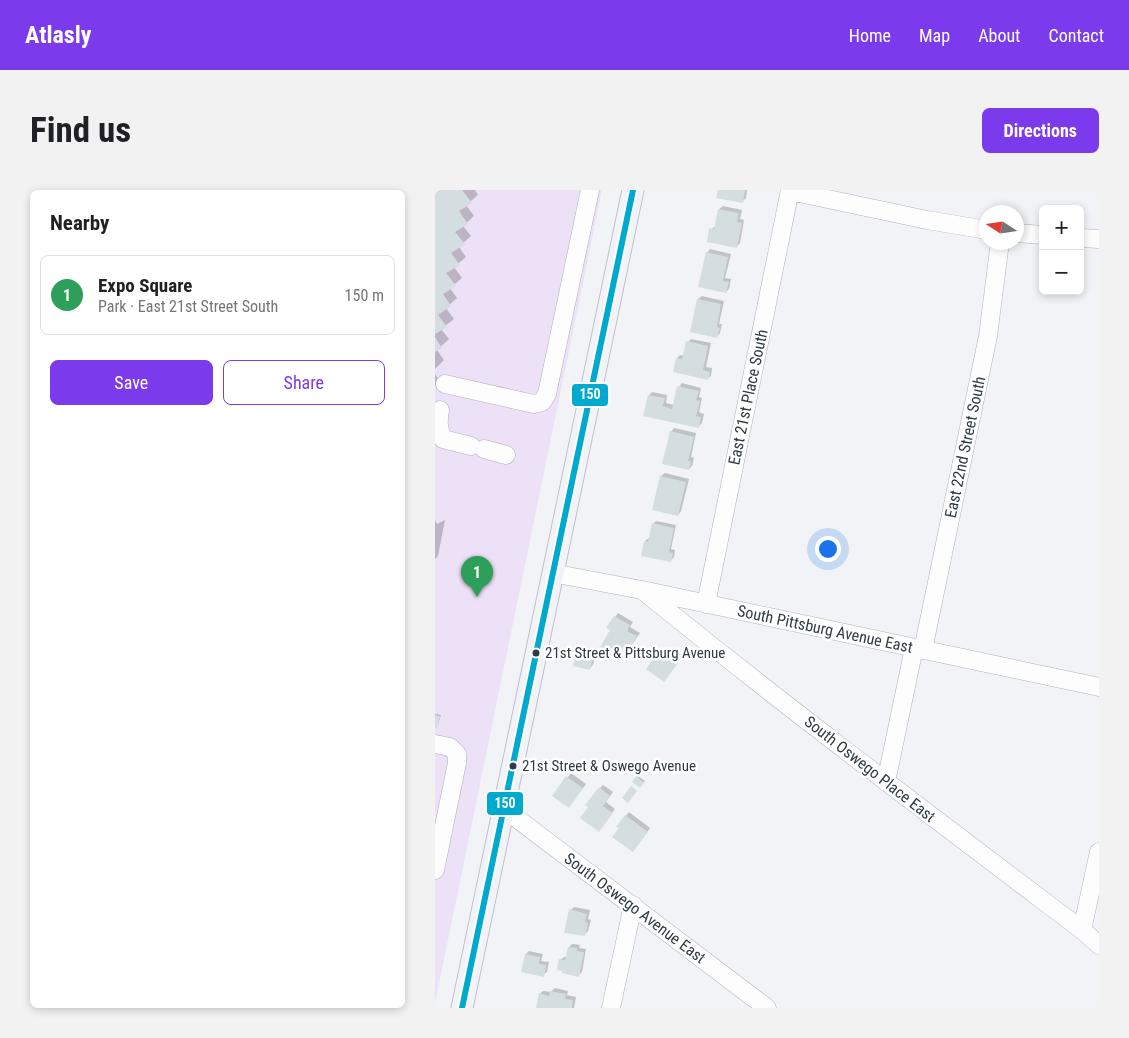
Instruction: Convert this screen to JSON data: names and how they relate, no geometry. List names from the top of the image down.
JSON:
{
  "streets": {
    "street": [
      "East 21st Place South",
      "East 22nd Street South",
      "South Pittsburg Avenue East",
      "South Oswego Place East",
      "South Oswego Avenue East"
    ]
  },
  "crossings": [
    ["East 21st Place South", "South Pittsburg Avenue East"],
    ["East 22nd Street South", "South Pittsburg Avenue East"],
    ["East 22nd Street South", "South Oswego Place East"],
    ["South Pittsburg Avenue East", "South Oswego Place East"]
  ],
  "places": ["21st Street & Pittsburg Avenue", "21st Street & Oswego Avenue"],
  "lines": ["transit line 150"],
  "north": "left",
  "page": {
    "header": "Atlasly",
    "nav": [
      "Home",
      "Map",
      "About",
      "Contact"
    ],
    "buttons": [
      "Directions",
      ["Save", "Share"]
    ],
    "title": "Find us",
    "heading": "Nearby",
    "map_buttons": ["+", "−"],
    "list": [
      {
        "mark": "1",
        "name": "Expo Square",
        "note": "Park · East 21st Street South",
        "value": "150 m"
      }
    ],
    "pins": "1"
  }
}
